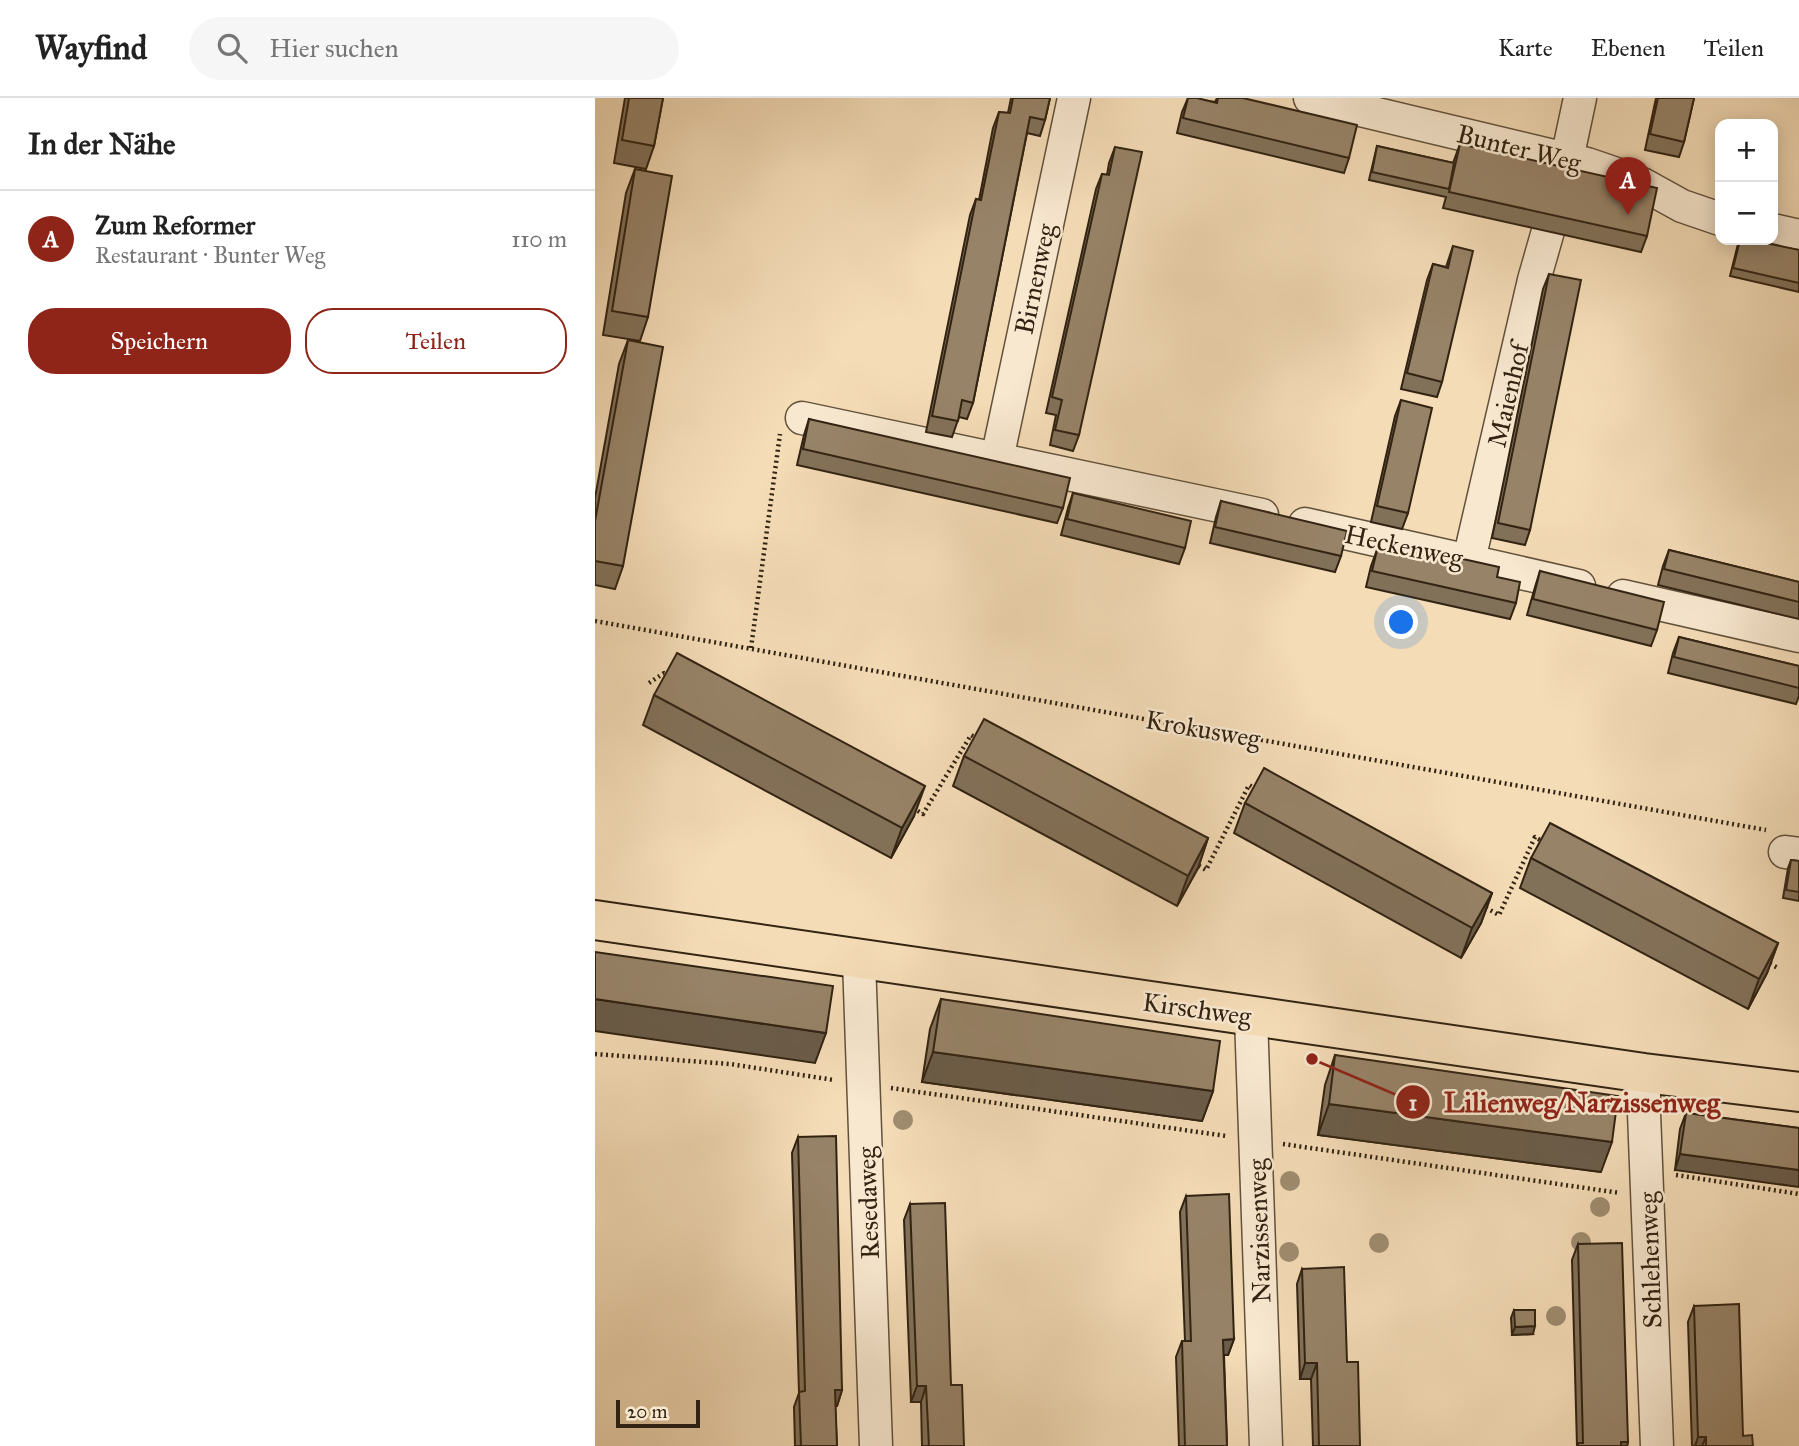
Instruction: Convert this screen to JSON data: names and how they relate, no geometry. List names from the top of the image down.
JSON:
{
  "streets": {
    "main road": ["Kirschweg"],
    "street": [
      "Bunter Weg",
      "Birnenweg",
      "Maienhof",
      "Heckenweg",
      "Resedaweg",
      "Narzissenweg",
      "Schlehenweg"
    ],
    "path": ["Krokusweg"]
  },
  "crossings": [
    ["Birnenweg", "Heckenweg"],
    ["Maienhof", "Heckenweg"],
    ["Kirschweg", "Resedaweg"],
    ["Kirschweg", "Narzissenweg"],
    ["Kirschweg", "Schlehenweg"]
  ],
  "places": ["Lilienweg/Narzissenweg"],
  "scale_bar": "20 m",
  "page": {
    "header": "Wayfind",
    "search": "Hier suchen",
    "nav": ["Karte", "Ebenen", "Teilen"],
    "heading": "In der Nähe",
    "map_buttons": ["+", "−"],
    "pins": "A",
    "list": [
      {
        "mark": "A",
        "name": "Zum Reformer",
        "note": "Restaurant · Bunter Weg",
        "value": "110 m"
      }
    ],
    "buttons": ["Speichern", "Teilen"],
    "scale": "20 m"
  }
}
